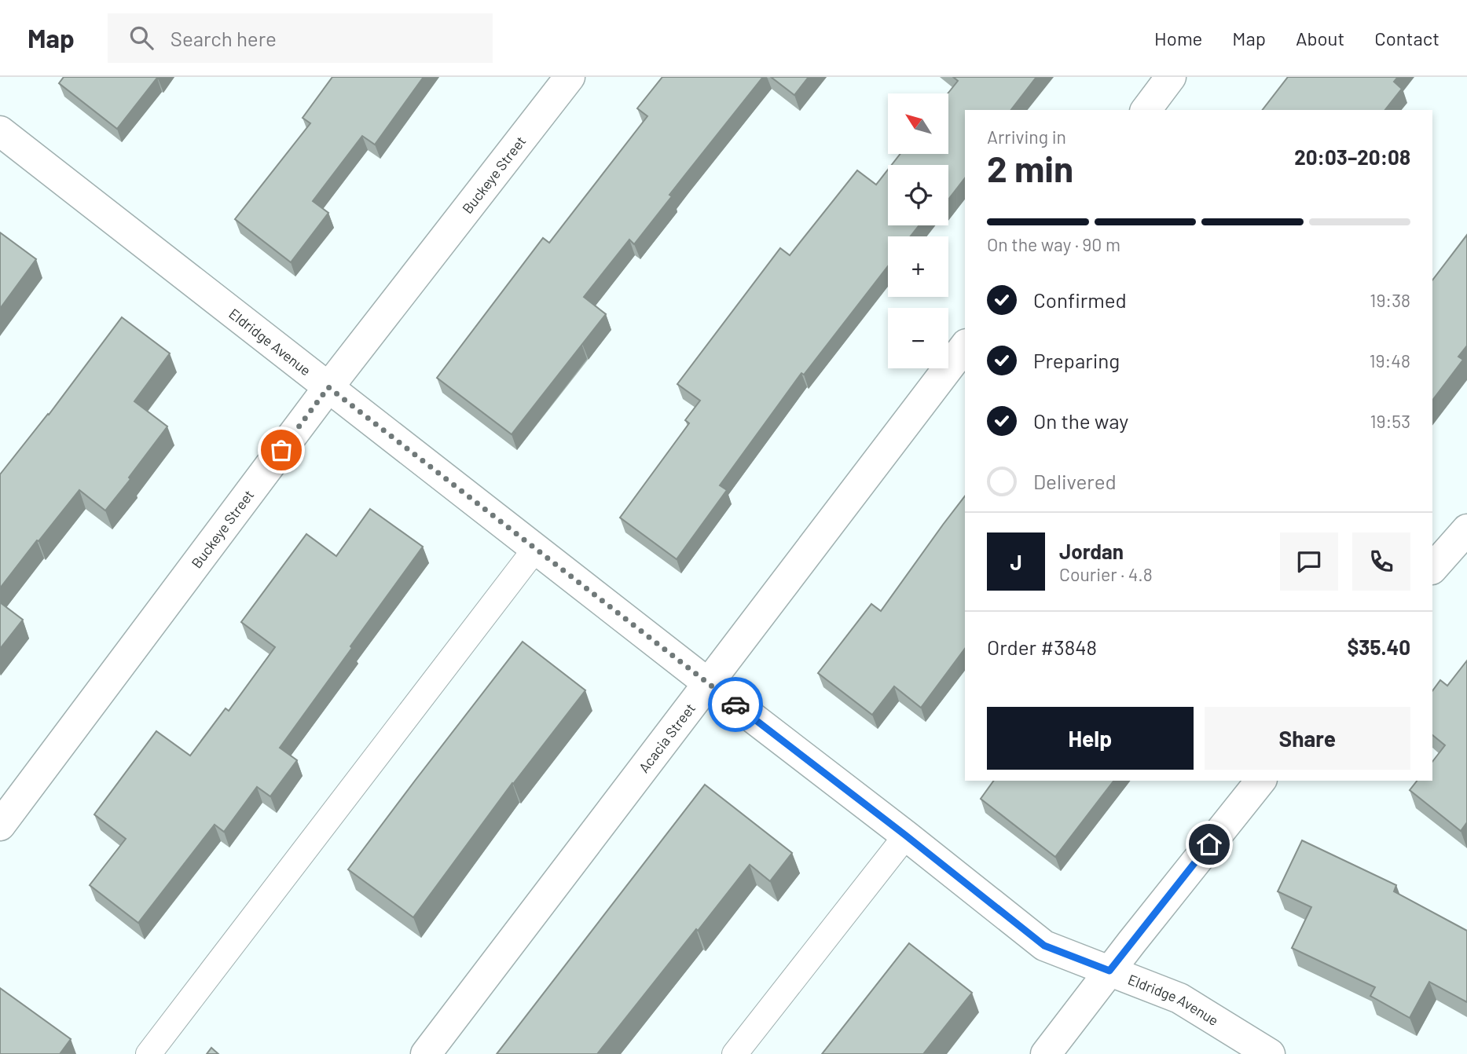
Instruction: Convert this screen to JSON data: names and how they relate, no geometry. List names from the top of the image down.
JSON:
{
  "streets": {
    "street": ["Buckeye Street", "Eldridge Avenue", "Acacia Street"]
  },
  "crossings": [
    ["Buckeye Street", "Eldridge Avenue"],
    ["Eldridge Avenue", "Acacia Street"]
  ],
  "north": "top left",
  "page": {
    "header": "Map",
    "search": "Search here",
    "nav": [
      "Home",
      "Map",
      "About",
      "Contact"
    ],
    "map_buttons": ["+", "−"],
    "heading": ["2 min", "Arriving in", "20:03–20:08"],
    "panel": [
      "Jordan",
      "Courier · 4.8",
      "Order #3848",
      "$35.40"
    ],
    "bar": "On the way · 90 m",
    "list": [
      ["Confirmed", "19:38"],
      ["Preparing", "19:48"],
      ["On the way", "19:53"],
      "Delivered"
    ],
    "round": "J",
    "buttons": ["Help", "Share"]
  }
}
